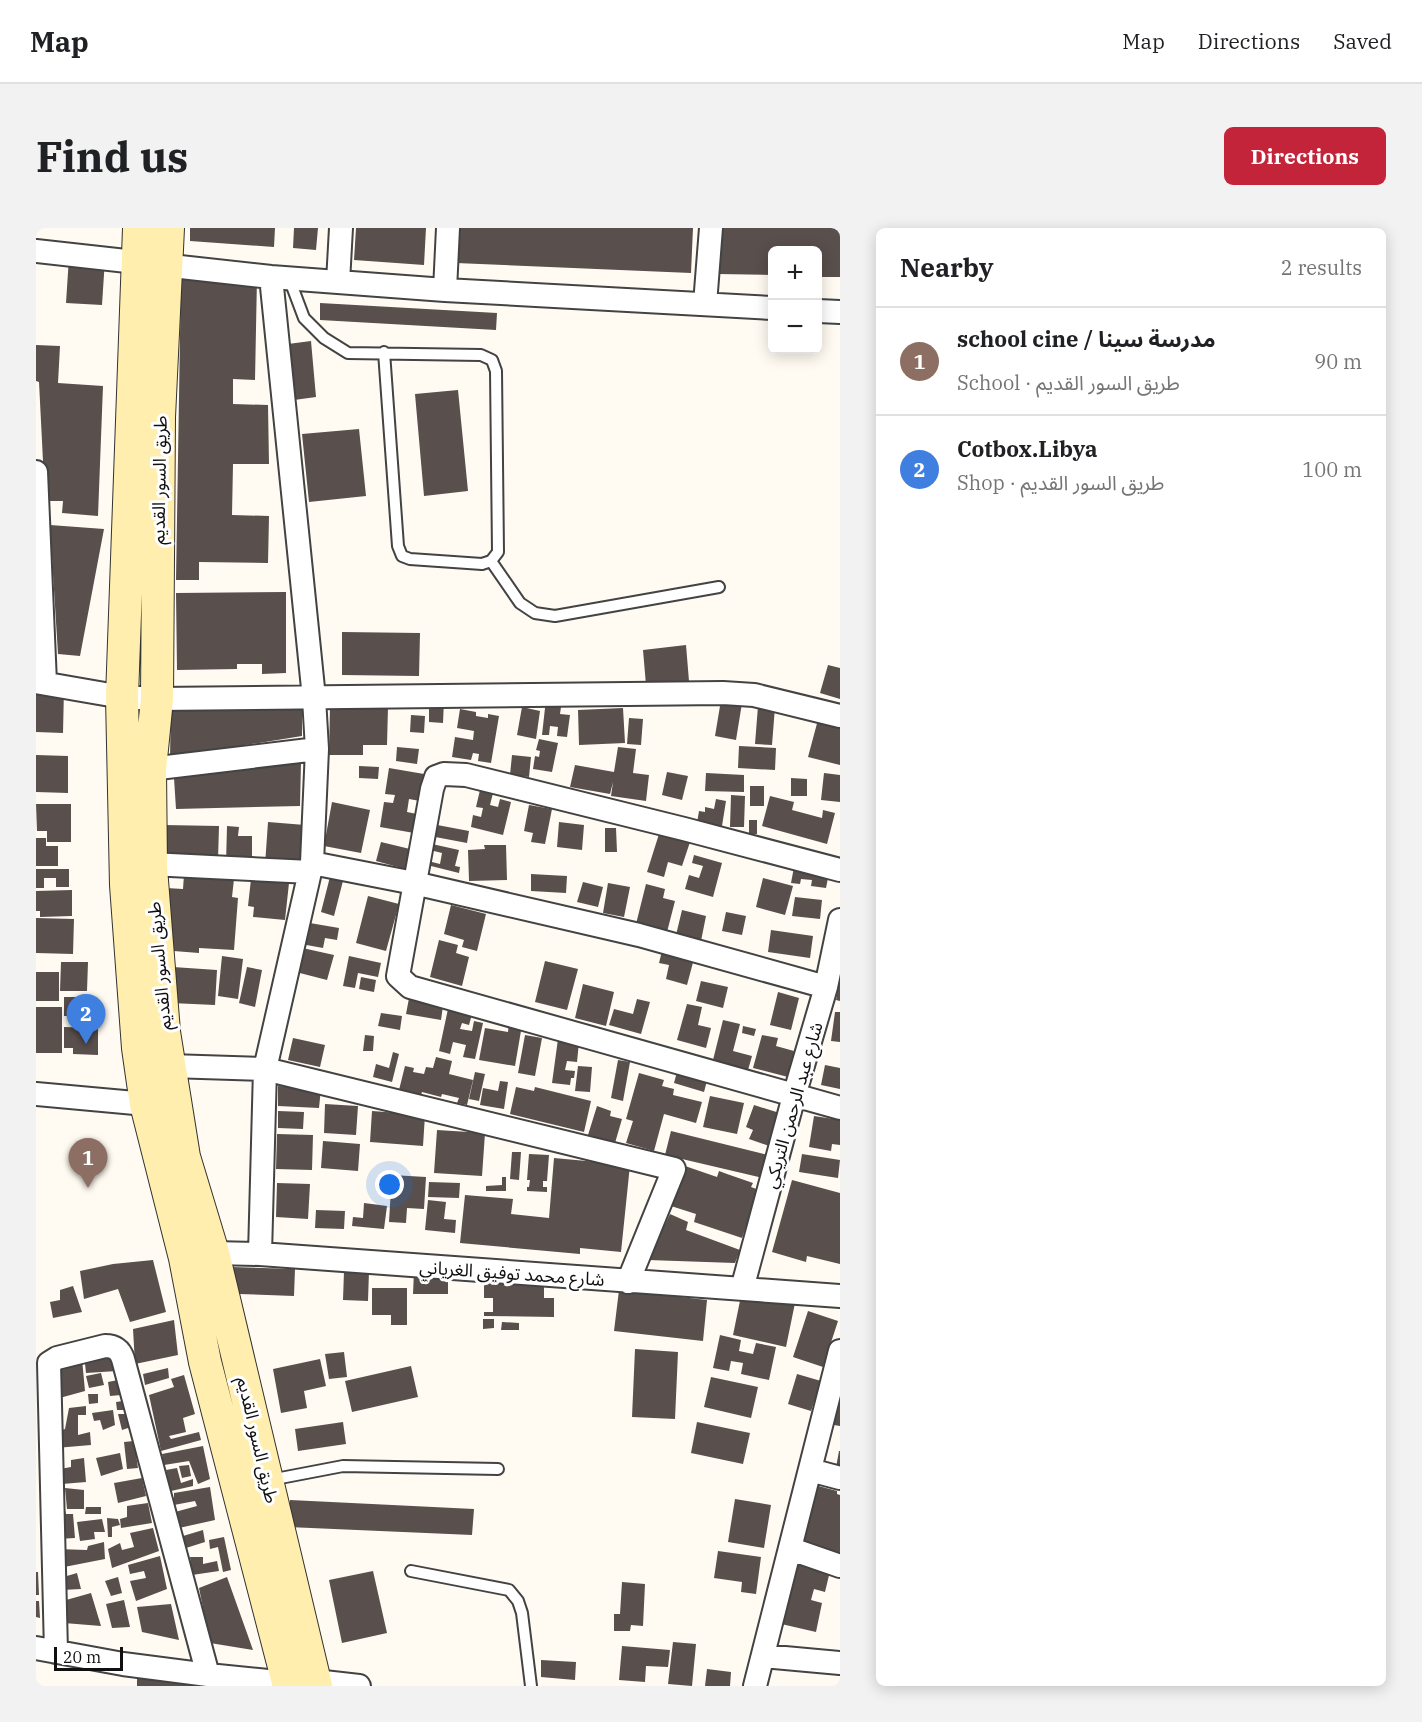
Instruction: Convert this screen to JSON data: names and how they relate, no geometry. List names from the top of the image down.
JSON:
{
  "streets": {
    "main road": ["طريق السور القديم"],
    "street": ["شارع عبد الرحمن التريكي", "شارع محمد توفيق الغرياني"]
  },
  "crossings": [
    ["طريق السور القديم", "شارع محمد توفيق الغرياني"],
    ["شارع عبد الرحمن التريكي", "شارع محمد توفيق الغرياني"]
  ],
  "scale_bar": "20 m",
  "page": {
    "header": "Map",
    "nav": ["Map", "Directions", "Saved"],
    "buttons": "Directions",
    "title": "Find us",
    "heading": ["Nearby", "2 results"],
    "map_buttons": ["+", "−"],
    "list": [
      {
        "mark": "1",
        "name": "school cine / مدرسة سينا",
        "note": "School · طريق السور القديم",
        "value": "90 m"
      },
      {
        "mark": "2",
        "name": "Cotbox.Libya",
        "note": "Shop · طريق السور القديم",
        "value": "100 m"
      }
    ],
    "pins": ["2", "1"],
    "scale": "20 m"
  }
}
